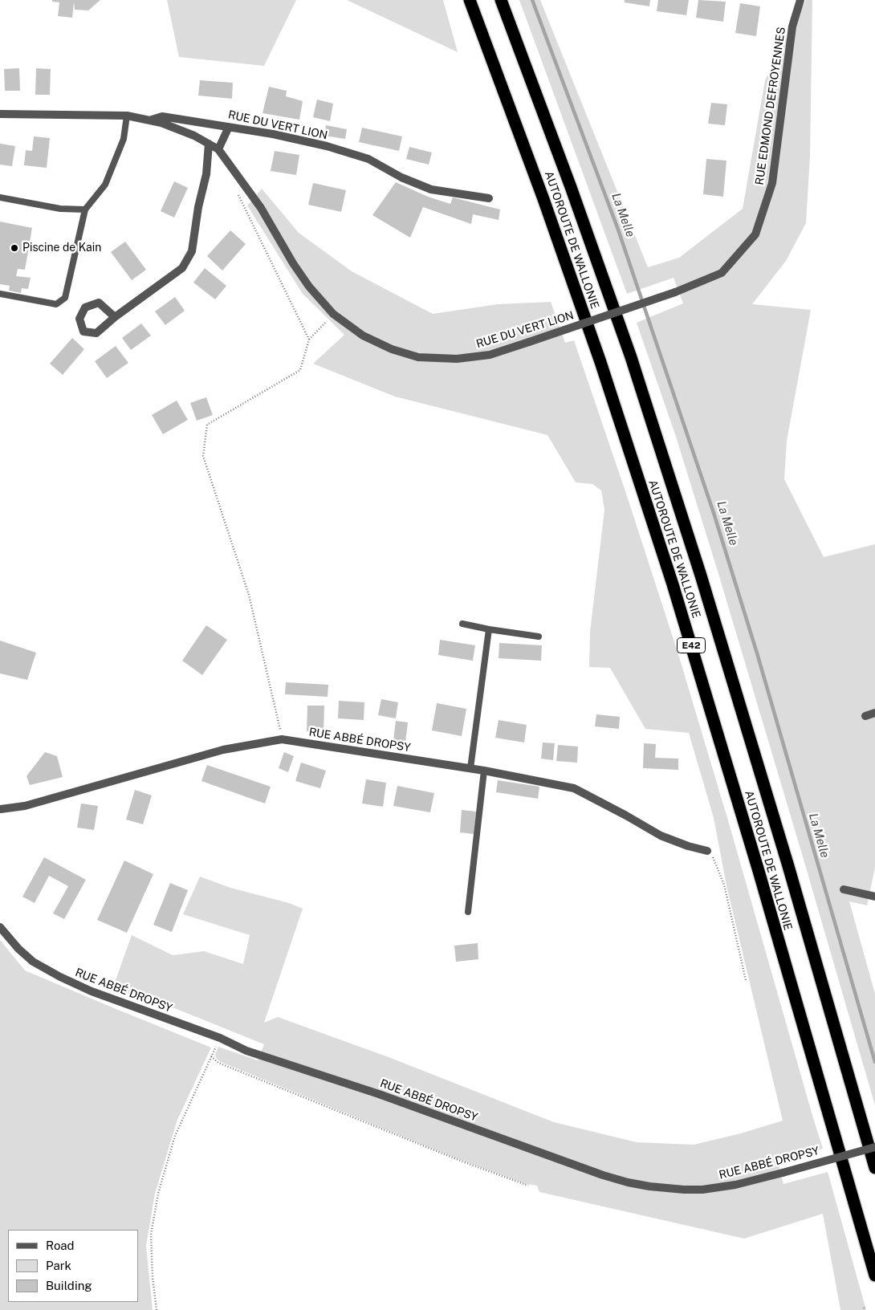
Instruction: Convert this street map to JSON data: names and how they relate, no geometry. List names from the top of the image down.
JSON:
{
  "streets": {
    "highway": ["AUTOROUTE DE WALLONIE", "E42"],
    "street": ["RUE EDMOND DEFROYENNES", "RUE DU VERT LION", "RUE ABBÉ DROPSY"]
  },
  "crossings": [
    ["RUE EDMOND DEFROYENNES", "RUE DU VERT LION"]
  ],
  "water": ["La Melle"],
  "places": ["Piscine de Kain"],
  "legend": ["Road", "Park", "Building"]
}
